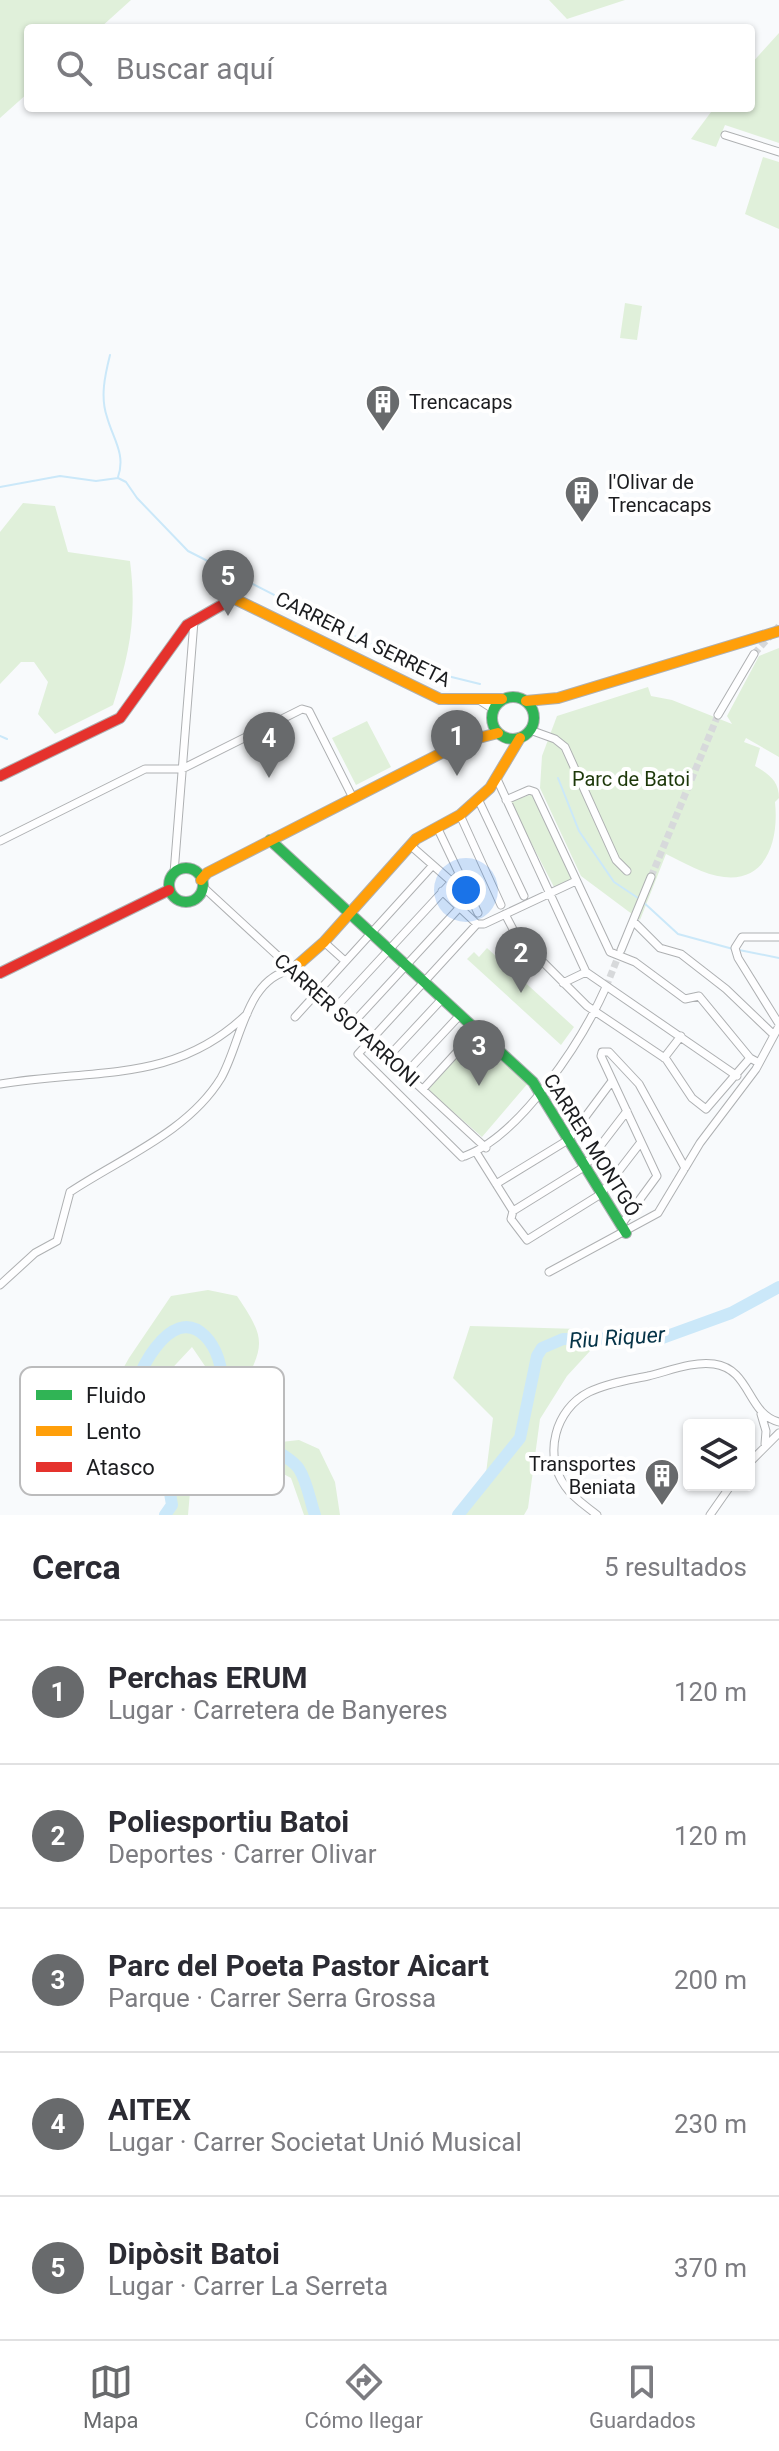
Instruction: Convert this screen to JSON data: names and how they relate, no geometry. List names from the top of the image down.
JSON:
{
  "streets": {
    "street": ["CARRER LA SERRETA", "CARRER SOTARRONI", "CARRER MONTGÓ"]
  },
  "water": ["Riu Riquer"],
  "parks": ["Parc de Batoi"],
  "places": {
    "building": ["Trencacaps", "l'Olivar de Trencacaps", "Transportes Beniata"]
  },
  "legend": ["Fluido", "Lento", "Atasco"],
  "page": {
    "search": "Buscar aquí",
    "pins": [
      "5",
      "1",
      "4",
      "2",
      "3"
    ],
    "heading": ["Cerca", "5 resultados"],
    "list": [
      {
        "mark": "1",
        "name": "Perchas ERUM",
        "note": "Lugar · Carretera de Banyeres",
        "value": "120 m"
      },
      {
        "mark": "2",
        "name": "Poliesportiu Batoi",
        "note": "Deportes · Carrer Olivar",
        "value": "120 m"
      },
      {
        "mark": "3",
        "name": "Parc del Poeta Pastor Aicart",
        "note": "Parque · Carrer Serra Grossa",
        "value": "200 m"
      },
      {
        "mark": "4",
        "name": "AITEX",
        "note": "Lugar · Carrer Societat Unió Musical",
        "value": "230 m"
      },
      {
        "mark": "5",
        "name": "Dipòsit Batoi",
        "note": "Lugar · Carrer La Serreta",
        "value": "370 m"
      }
    ],
    "nav": ["Mapa", "Cómo llegar", "Guardados"]
  }
}
